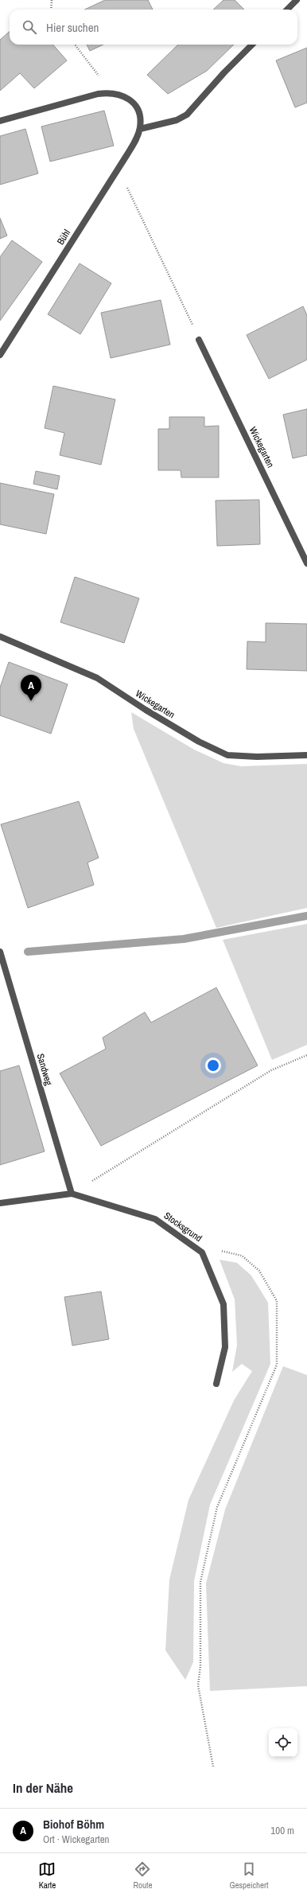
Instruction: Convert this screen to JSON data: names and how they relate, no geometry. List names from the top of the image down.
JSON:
{
  "streets": {
    "street": [
      "Bühl",
      "Wickegarten",
      "Sandweg",
      "Stocksgrund"
    ]
  },
  "crossings": [
    ["Sandweg", "Stocksgrund"]
  ],
  "page": {
    "search": "Hier suchen",
    "pins": "A",
    "heading": "In der Nähe",
    "list": [
      {
        "mark": "A",
        "name": "Biohof Böhm",
        "note": "Ort · Wickegarten",
        "value": "100 m"
      }
    ],
    "nav": ["Karte", "Route", "Gespeichert"]
  }
}
